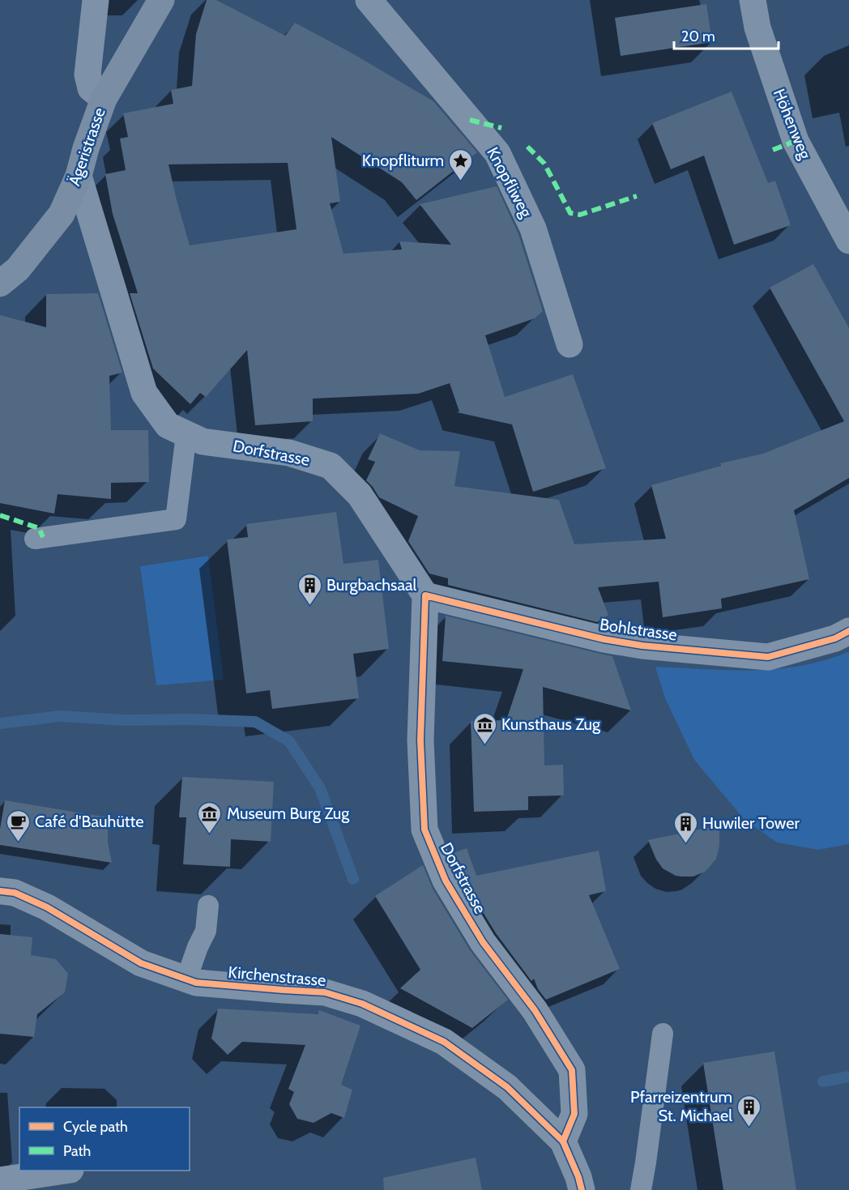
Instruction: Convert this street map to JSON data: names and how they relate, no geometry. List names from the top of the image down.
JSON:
{
  "streets": {
    "main road": ["Ägeristrasse"],
    "street": [
      "Höhenweg",
      "Knopfliweg",
      "Dorfstrasse",
      "Bohlstrasse",
      "Kirchenstrasse"
    ]
  },
  "crossings": [
    ["Ägeristrasse", "Dorfstrasse"],
    ["Dorfstrasse", "Bohlstrasse"],
    ["Dorfstrasse", "Kirchenstrasse"]
  ],
  "places": {
    "place": ["Knopfliturm"],
    "building": ["Burgbachsaal", "Huwiler Tower", "Pfarreizentrum St. Michael"],
    "museum": ["Kunsthaus Zug", "Museum Burg Zug"],
    "cafe": ["Café d'Bauhütte"]
  },
  "legend": ["Cycle path", "Path"],
  "scale_bar": "20 m"
}
